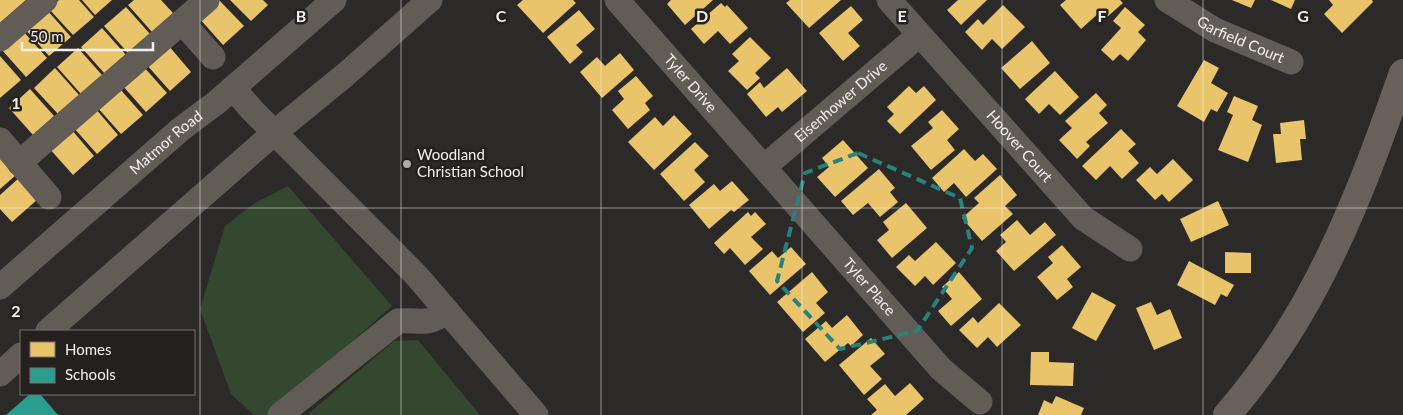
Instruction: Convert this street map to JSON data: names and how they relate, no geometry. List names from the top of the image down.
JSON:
{
  "streets": {
    "street": [
      "Garfield Court",
      "Tyler Drive",
      "Eisenhower Drive",
      "Matmor Road",
      "Hoover Court",
      "Tyler Place"
    ]
  },
  "crossings": [
    ["Tyler Drive", "Eisenhower Drive"],
    ["Tyler Drive", "Tyler Place"],
    ["Eisenhower Drive", "Hoover Court"],
    ["Eisenhower Drive", "Tyler Place"]
  ],
  "places": ["Woodland Christian School"],
  "legend": ["Homes", "Schools"],
  "scale_bar": "50 m",
  "grid": {
    "columns": [
      "B",
      "C",
      "D",
      "E",
      "F",
      "G"
    ],
    "rows": ["1", "2"]
  }
}
